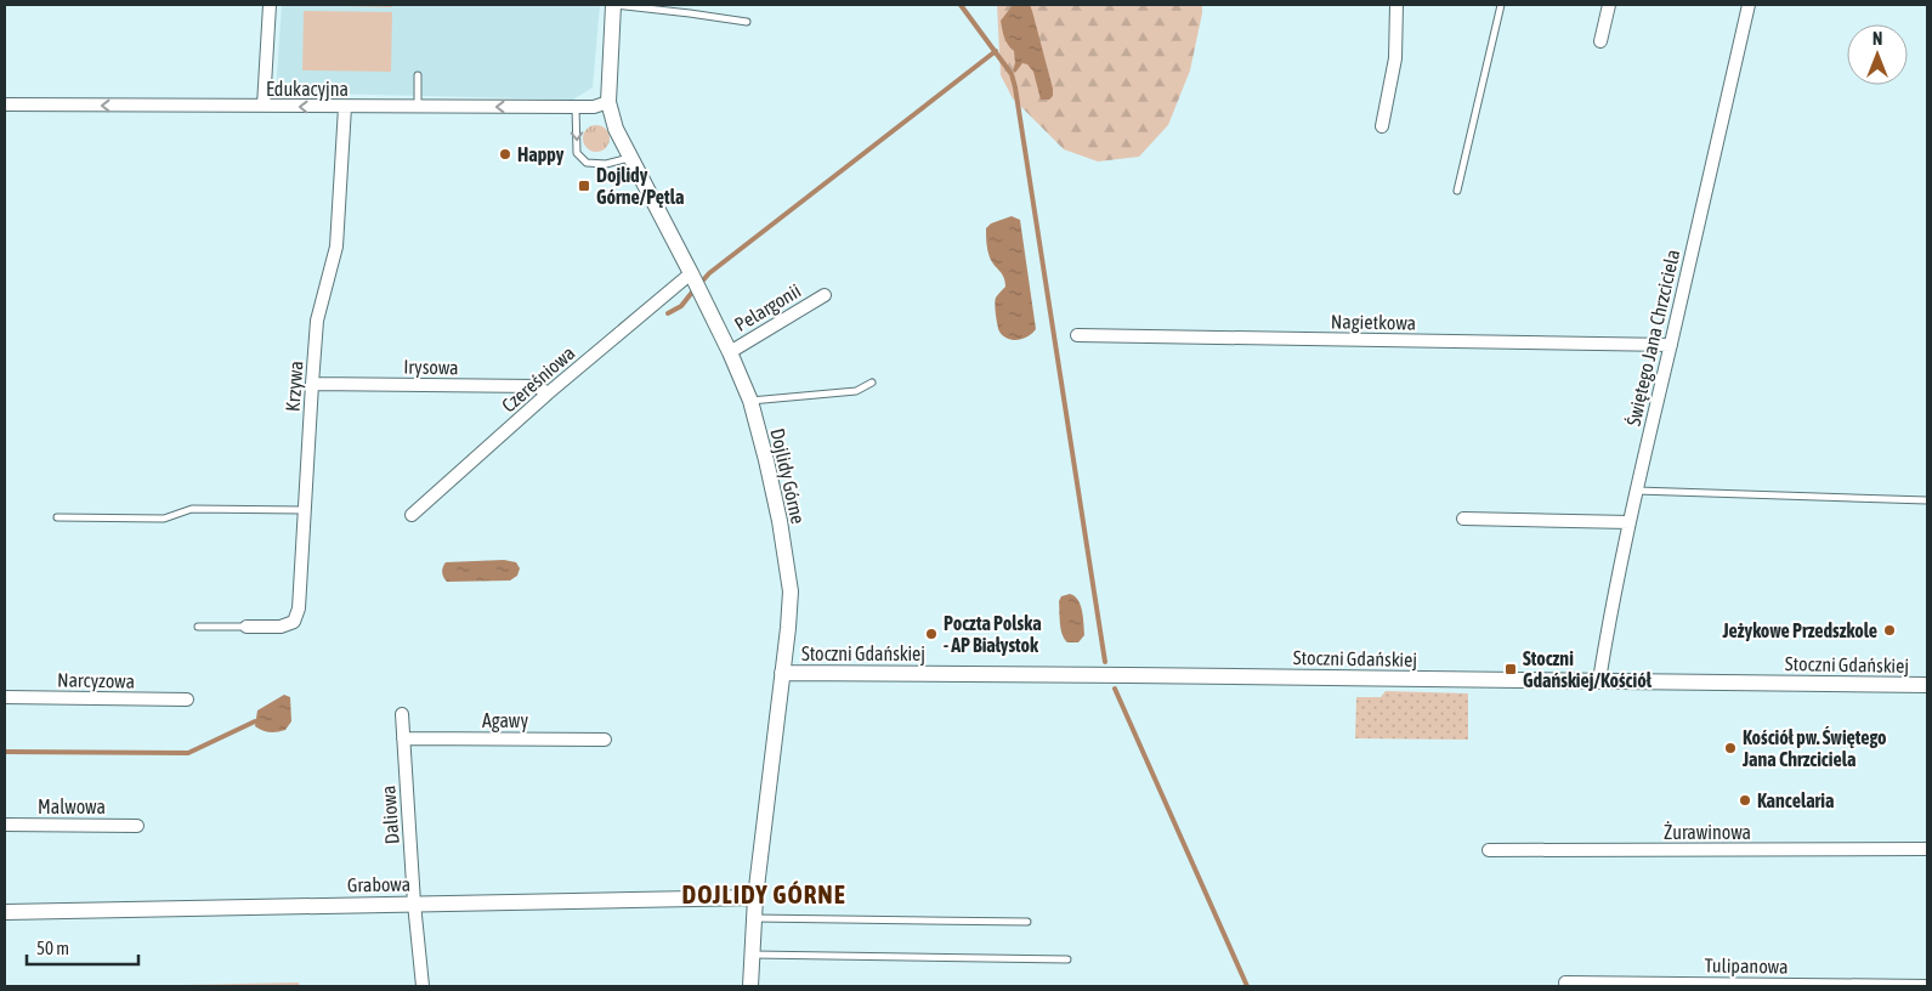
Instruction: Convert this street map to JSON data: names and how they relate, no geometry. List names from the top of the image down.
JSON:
{
  "streets": {
    "street": [
      "Edukacyjna",
      "Pelargonii",
      "Nagietkowa",
      "Świętego Jana Chrzciciela",
      "Irysowa",
      "Czereśniowa",
      "Krzywa",
      "Dojlidy Górne",
      "Stoczni Gdańskiej",
      "Narcyzowa",
      "Agawy",
      "Malwowa",
      "Daliowa",
      "Żurawinowa",
      "Grabowa",
      "Tulipanowa"
    ]
  },
  "crossings": [
    ["Edukacyjna", "Krzywa"],
    ["Edukacyjna", "Dojlidy Górne"],
    ["Pelargonii", "Dojlidy Górne"],
    ["Nagietkowa", "Świętego Jana Chrzciciela"],
    ["Świętego Jana Chrzciciela", "Stoczni Gdańskiej"],
    ["Irysowa", "Czereśniowa"],
    ["Irysowa", "Krzywa"],
    ["Czereśniowa", "Dojlidy Górne"],
    ["Dojlidy Górne", "Stoczni Gdańskiej"],
    ["Dojlidy Górne", "Grabowa"],
    ["Agawy", "Daliowa"],
    ["Daliowa", "Grabowa"]
  ],
  "one_way": ["Edukacyjna"],
  "districts": ["DOJLIDY GÓRNE"],
  "places": {
    "other": [
      "Happy",
      "Jeżykowe Przedszkole",
      "Poczta Polska - AP Białystok",
      "Kościół pw. Świętego Jana Chrzciciela",
      "Kancelaria"
    ],
    "transit": ["Dojlidy Górne/Pętla", "Stoczni Gdańskiej/Kościół"]
  },
  "scale_bar": "50 m",
  "north": "top"
}
